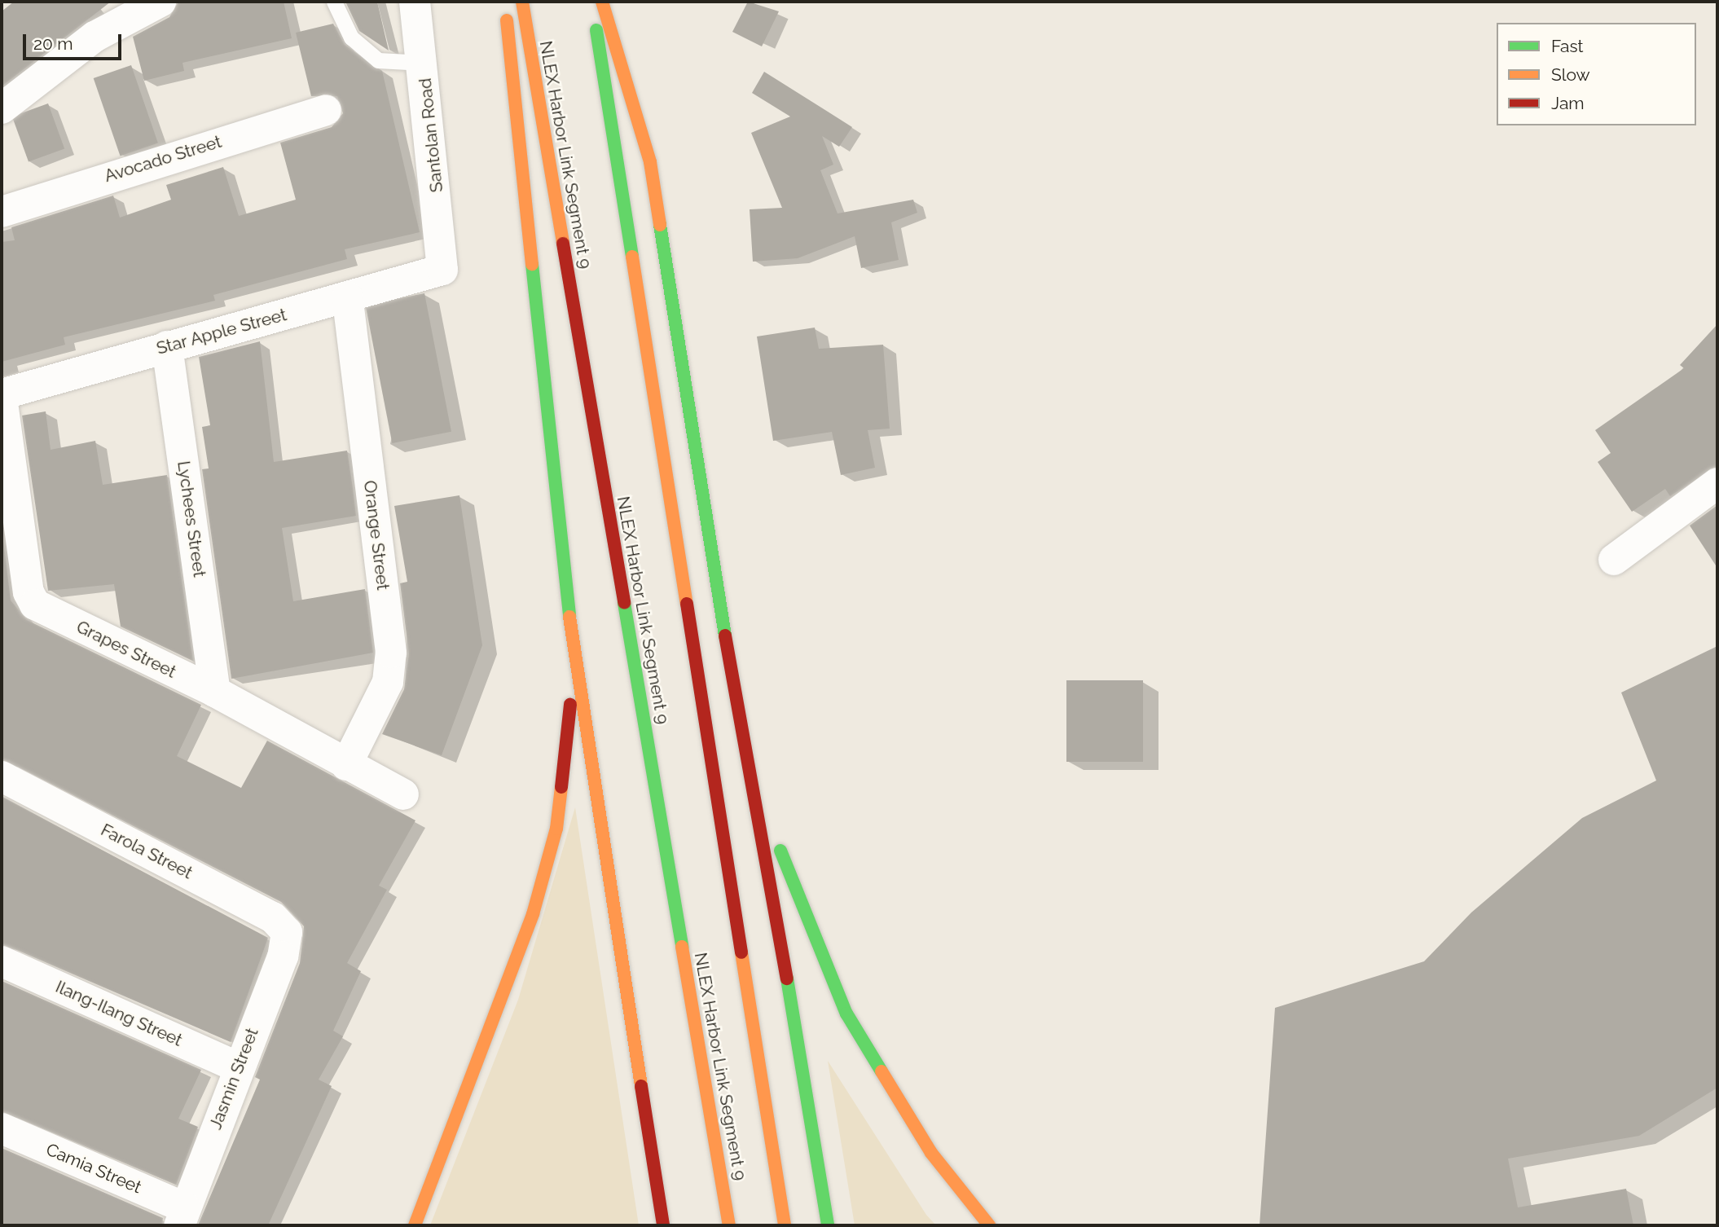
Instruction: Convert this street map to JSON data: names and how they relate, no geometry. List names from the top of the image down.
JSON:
{
  "streets": {
    "highway": ["NLEX Harbor Link Segment 9"],
    "street": [
      "Santolan Road",
      "Avocado Street",
      "Star Apple Street",
      "Lychees Street",
      "Orange Street",
      "Grapes Street",
      "Farola Street",
      "Ilang-Ilang Street",
      "Jasmin Street",
      "Camia Street"
    ]
  },
  "crossings": [
    ["Santolan Road", "Star Apple Street"],
    ["Star Apple Street", "Lychees Street"],
    ["Star Apple Street", "Orange Street"],
    ["Star Apple Street", "Grapes Street"],
    ["Lychees Street", "Grapes Street"],
    ["Orange Street", "Grapes Street"],
    ["Farola Street", "Jasmin Street"],
    ["Ilang-Ilang Street", "Jasmin Street"],
    ["Jasmin Street", "Camia Street"]
  ],
  "legend": ["Fast", "Slow", "Jam"],
  "scale_bar": "20 m"
}
